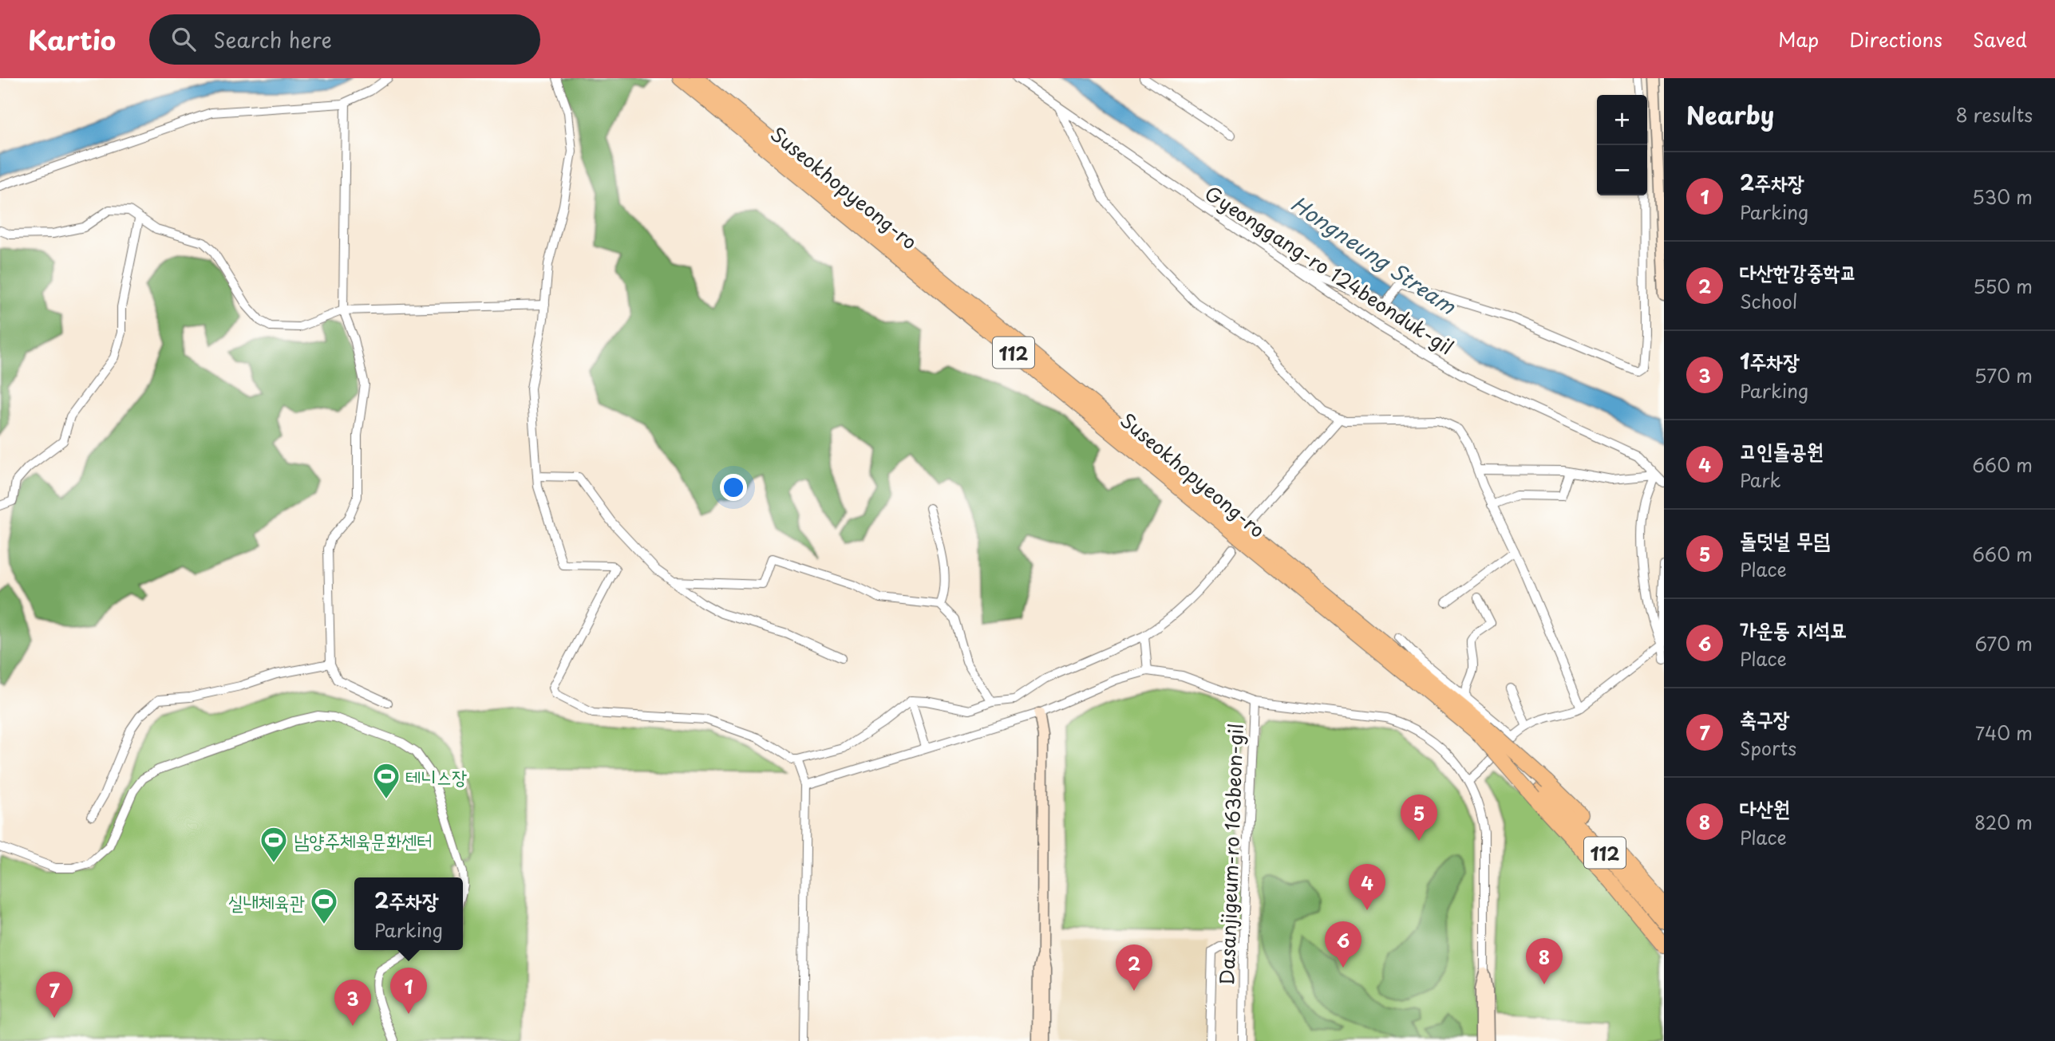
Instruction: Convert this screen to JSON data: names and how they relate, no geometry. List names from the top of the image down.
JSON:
{
  "streets": {
    "highway": ["Suseokhopyeong-ro", "112"],
    "street": ["Gyeonggang-ro 124beonduk-gil", "Dasanjigeum-ro 163beon-gil"]
  },
  "water": ["Hongneung Stream"],
  "places": {
    "sports": ["테니스장", "남양주체육문화센터", "실내체육관"]
  },
  "page": {
    "header": "Kartio",
    "search": "Search here",
    "nav": ["Map", "Directions", "Saved"],
    "heading": ["Nearby", "8 results"],
    "map_buttons": ["+", "−"],
    "list": [
      {
        "mark": "1",
        "name": "2주차장",
        "note": "Parking",
        "value": "530 m"
      },
      {
        "mark": "2",
        "name": "다산한강중학교",
        "note": "School",
        "value": "550 m"
      },
      {
        "mark": "3",
        "name": "1주차장",
        "note": "Parking",
        "value": "570 m"
      },
      {
        "mark": "4",
        "name": "고인돌공원",
        "note": "Park",
        "value": "660 m"
      },
      {
        "mark": "5",
        "name": "돌덧널 무덤",
        "note": "Place",
        "value": "660 m"
      },
      {
        "mark": "6",
        "name": "가운동 지석묘",
        "note": "Place",
        "value": "670 m"
      },
      {
        "mark": "7",
        "name": "축구장",
        "note": "Sports",
        "value": "740 m"
      },
      {
        "mark": "8",
        "name": "다산원",
        "note": "Place",
        "value": "820 m"
      }
    ],
    "pins": [
      "5",
      "4",
      "6",
      "8",
      "2",
      "1",
      "7",
      "3"
    ],
    "popup": ["2주차장", "Parking"]
  }
}
